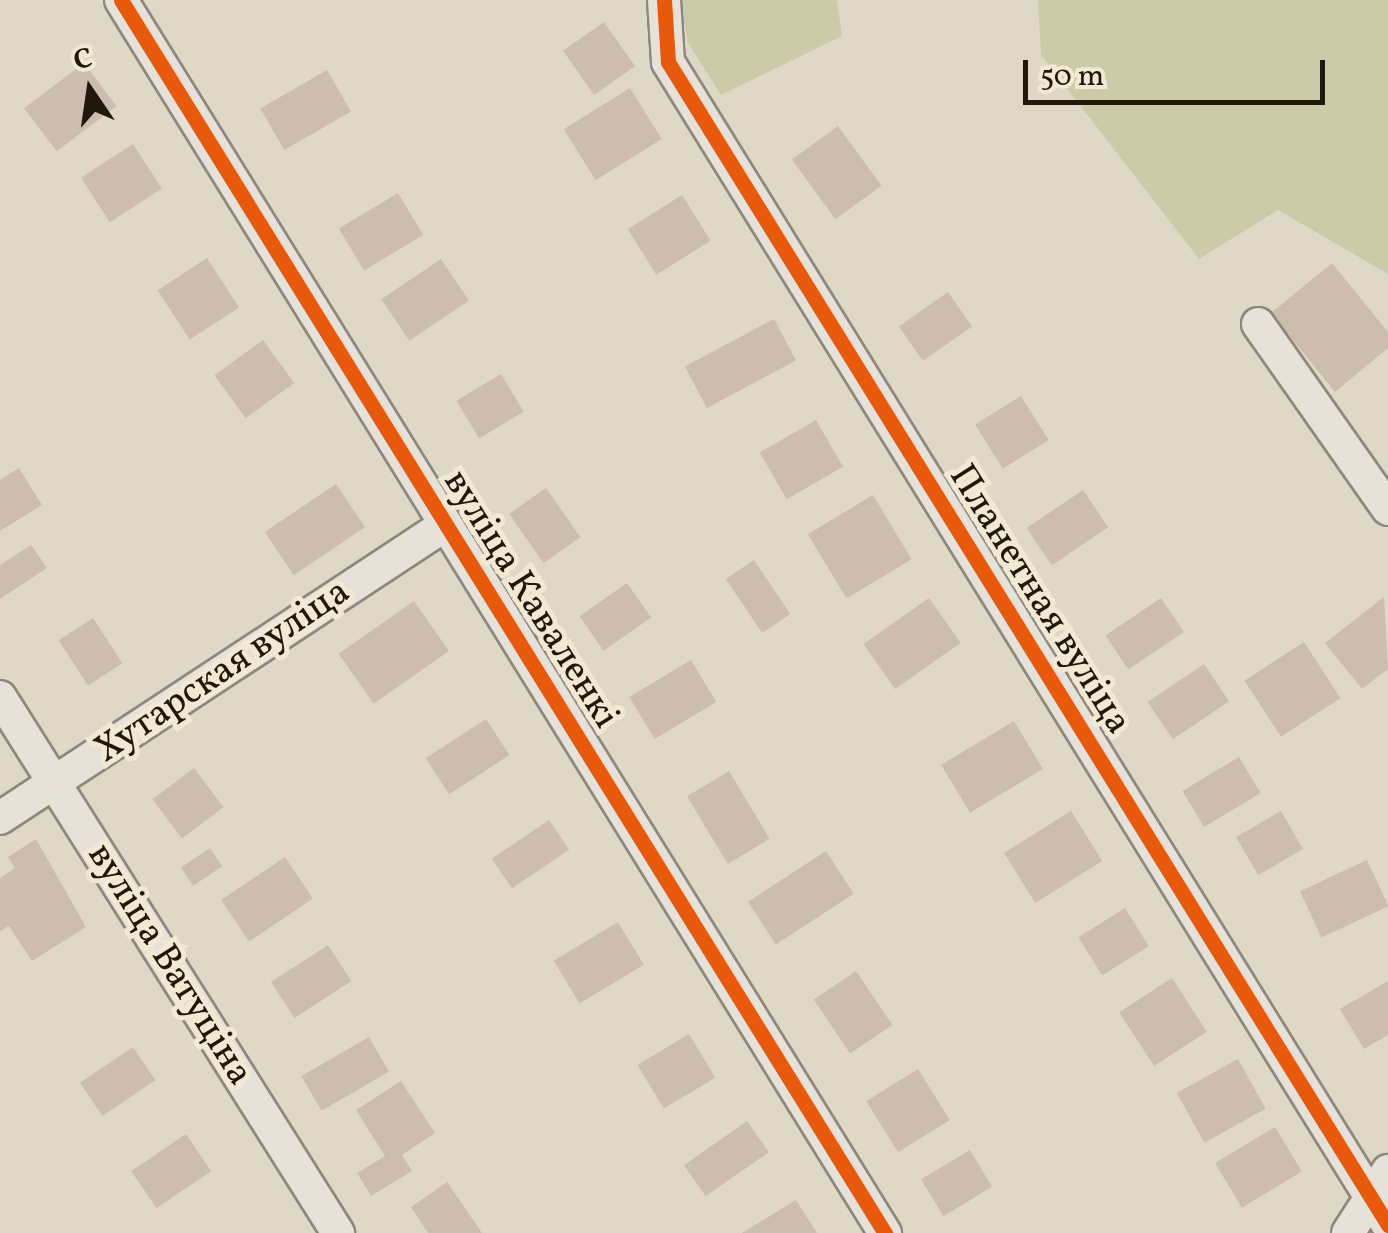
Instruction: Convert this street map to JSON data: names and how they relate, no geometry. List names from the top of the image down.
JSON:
{
  "streets": {
    "street": [
      "вуліца Каваленкі",
      "Планетная вуліца",
      "Хутарская вуліца",
      "вуліца Ватуціна"
    ]
  },
  "crossings": [
    ["вуліца Каваленкі", "Хутарская вуліца"],
    ["Хутарская вуліца", "вуліца Ватуціна"]
  ],
  "scale_bar": "50 m",
  "north": "top"
}
